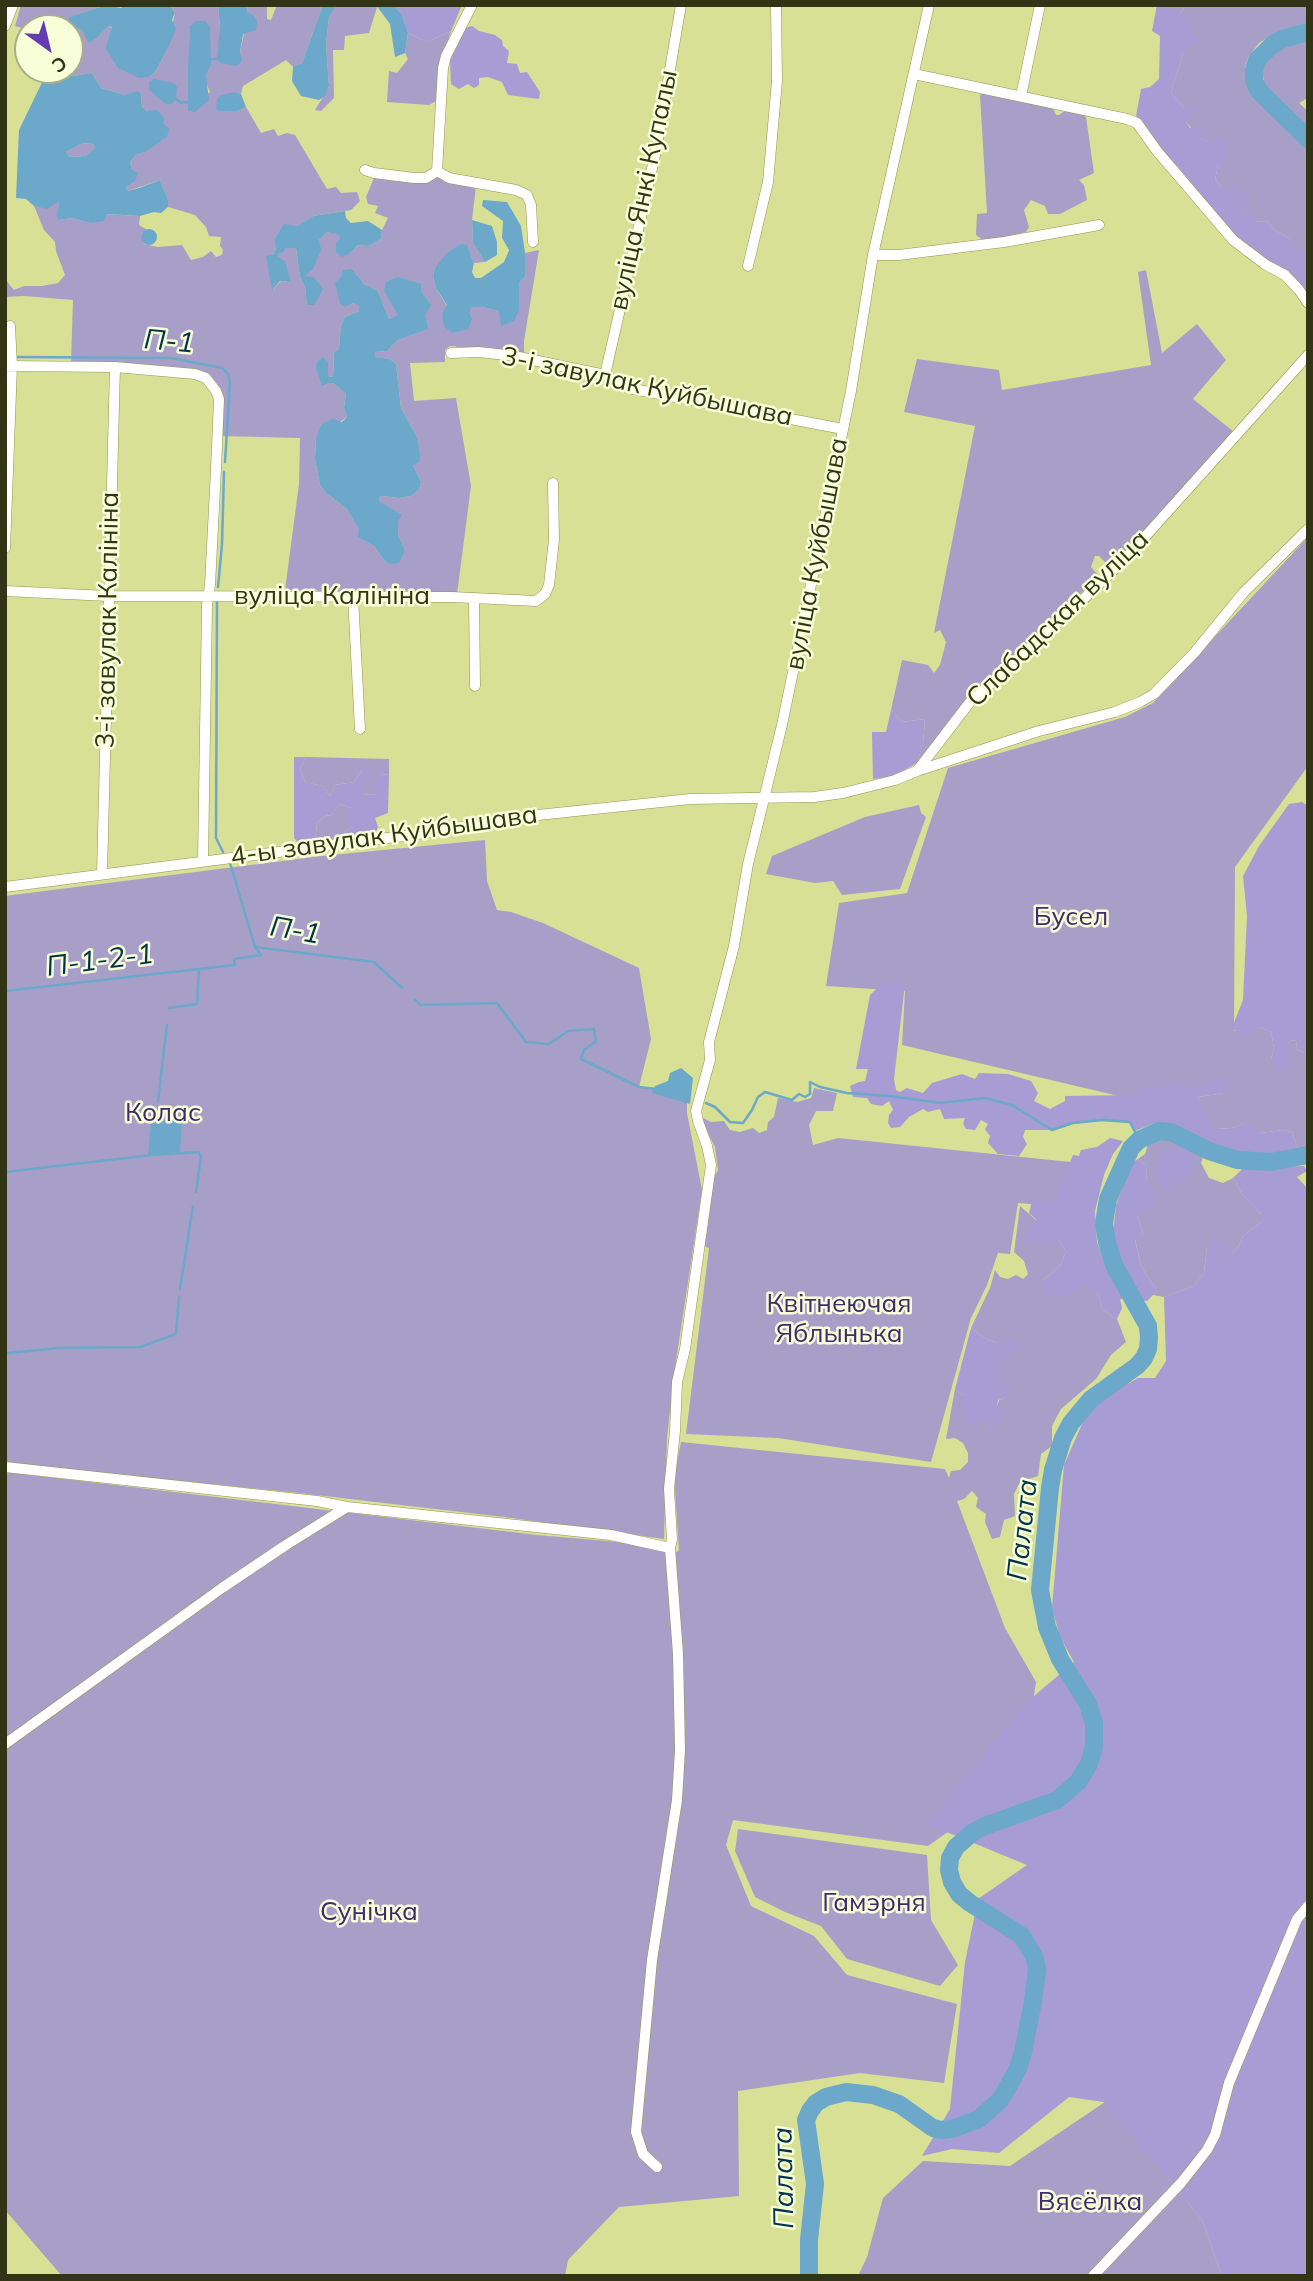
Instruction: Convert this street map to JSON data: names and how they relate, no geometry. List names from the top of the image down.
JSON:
{
  "streets": {
    "street": [
      "вуліца Янкі Купалы",
      "3-і завулак Куйбышава",
      "вуліца Куйбышава",
      "вуліца Калініна",
      "Слабадская вуліца",
      "3-і завулак Калініна",
      "4-ы завулак Куйбышава"
    ]
  },
  "crossings": [
    ["вуліца Янкі Купалы", "3-і завулак Куйбышава"],
    ["3-і завулак Куйбышава", "вуліца Куйбышава"],
    ["вуліца Куйбышава", "4-ы завулак Куйбышава"],
    ["вуліца Калініна", "3-і завулак Калініна"],
    ["3-і завулак Калініна", "4-ы завулак Куйбышава"]
  ],
  "water": ["П-1", "П-1-2-1", "Палата"],
  "parks": [
    "Бусел",
    "Колас",
    "Квітнеючая Яблынька",
    "Гамэрня",
    "Сунічка",
    "Вясёлка"
  ],
  "north": "bottom right"
}
